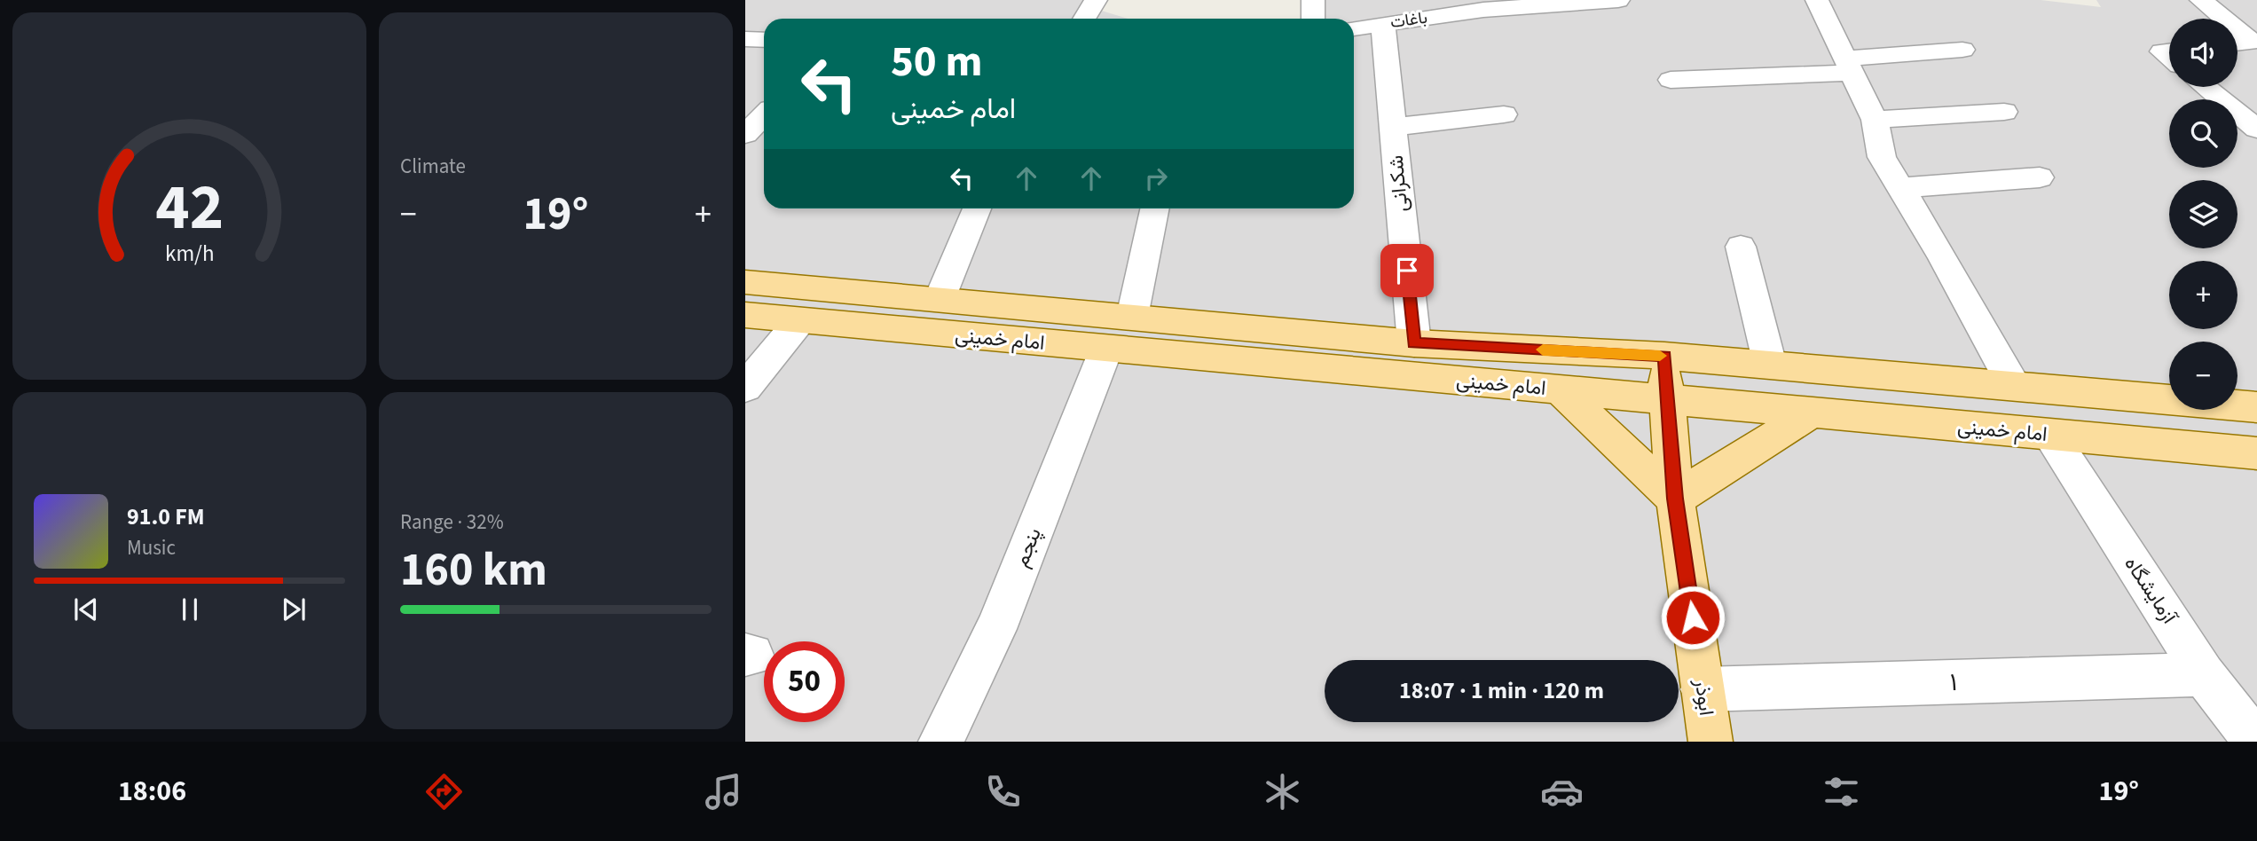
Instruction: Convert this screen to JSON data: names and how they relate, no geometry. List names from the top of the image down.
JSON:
{
  "streets": {
    "main road": ["امام خمینی", "ابوذر"],
    "street": [
      "باغات",
      "شکرانی",
      "پنجم",
      "آزمایشگاه",
      "۱"
    ]
  },
  "crossings": [
    ["باغات", "شکرانی"],
    ["شکرانی", "امام خمینی"],
    ["امام خمینی", "پنجم"],
    ["امام خمینی", "آزمایشگاه"],
    ["امام خمینی", "ابوذر"],
    ["آزمایشگاه", "۱"],
    ["۱", "ابوذر"]
  ],
  "page": {
    "tile": [
      "Climate",
      ["Range · 32%", "160 km"]
    ],
    "map_buttons": ["+", "−"],
    "turn": ["50 m", "امام خمینی"],
    "heat": ["−", "19°", "+"],
    "song": ["91.0 FM", "Music"],
    "limit": "50",
    "trip": "18:07 · 1 min · 120 m",
    "tabs": ["18:06", "19°"],
    "gauge": ["42", "km/h"]
  }
}
